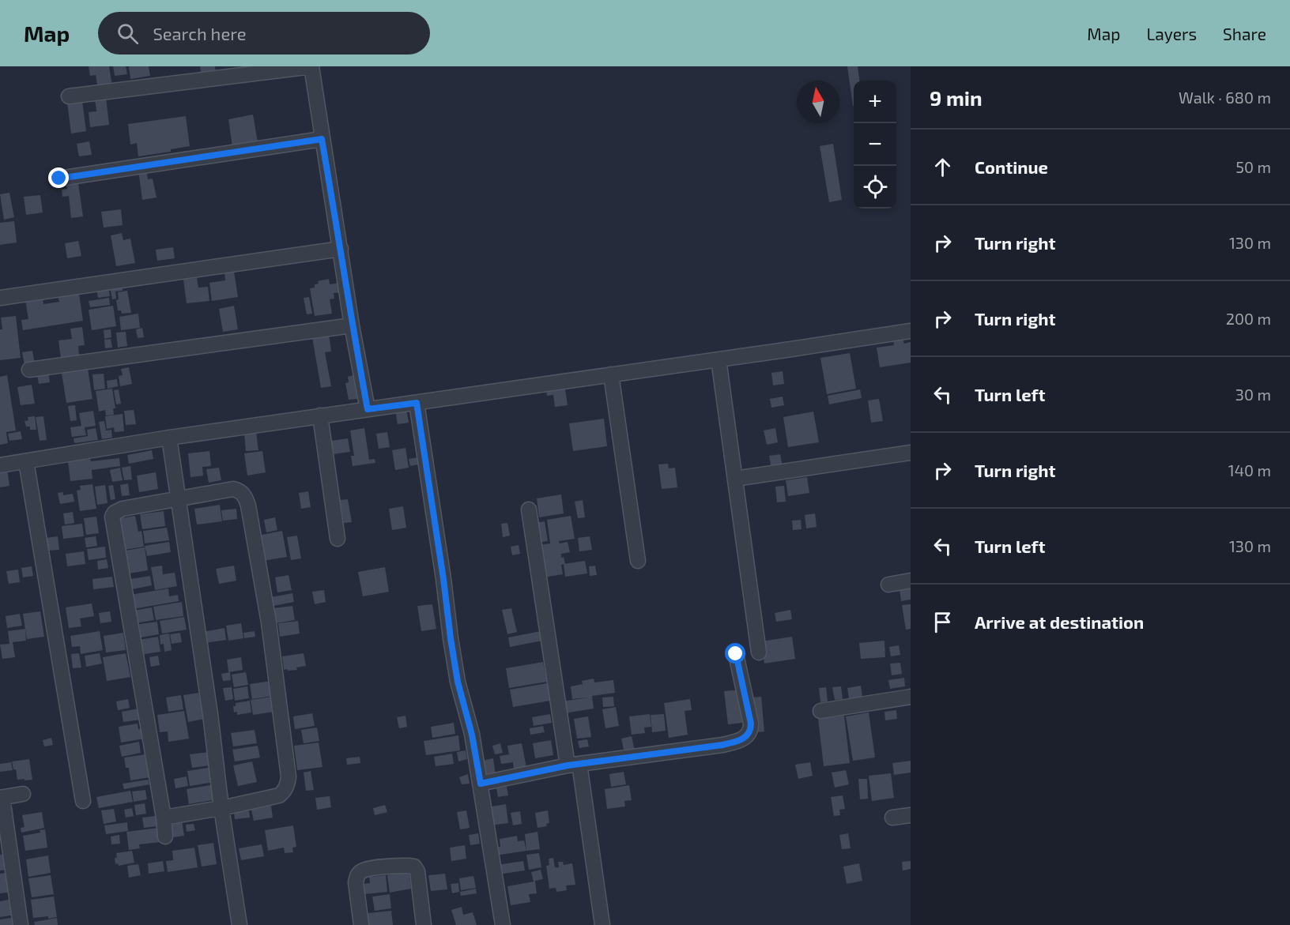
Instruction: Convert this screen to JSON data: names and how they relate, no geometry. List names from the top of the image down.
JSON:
{
  "north": "top",
  "page": {
    "header": "Map",
    "search": "Search here",
    "nav": ["Map", "Layers", "Share"],
    "heading": ["9 min", "Walk · 680 m"],
    "map_buttons": ["+", "−"],
    "list": [
      ["Continue", "50 m"],
      ["Turn right", "130 m"],
      ["Turn right", "200 m"],
      ["Turn left", "30 m"],
      ["Turn right", "140 m"],
      ["Turn left", "130 m"],
      "Arrive at destination"
    ]
  }
}
